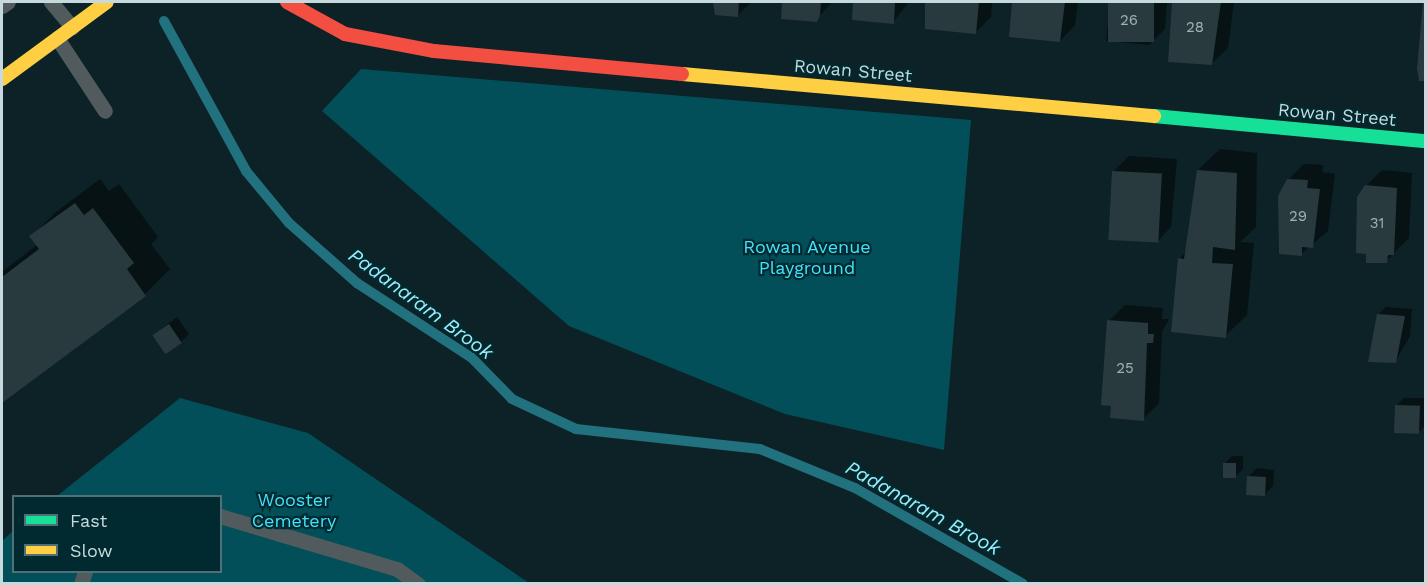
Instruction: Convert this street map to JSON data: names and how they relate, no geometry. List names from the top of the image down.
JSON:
{
  "streets": {
    "street": ["Rowan Street"]
  },
  "water": ["Padanaram Brook"],
  "parks": ["Rowan Avenue Playground", "Wooster Cemetery"],
  "house_numbers": [
    "26",
    "28",
    "29",
    "31",
    "25"
  ],
  "legend": ["Fast", "Slow"]
}
